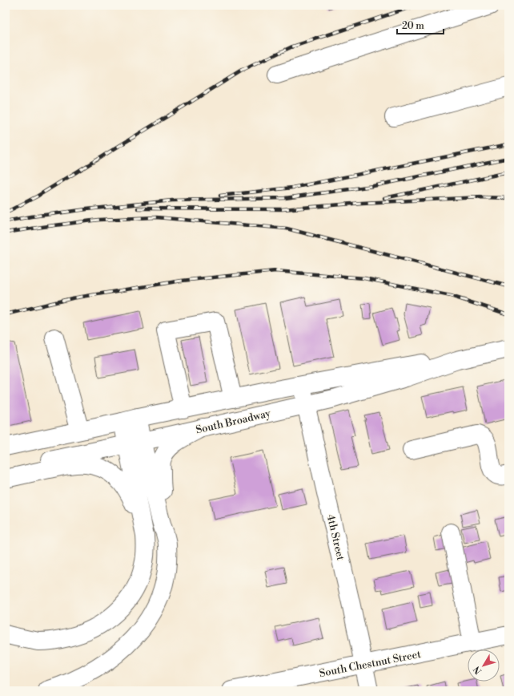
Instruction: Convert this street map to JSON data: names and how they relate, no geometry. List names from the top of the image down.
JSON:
{
  "streets": {
    "street": ["South Broadway", "4th Street", "South Chestnut Street"]
  },
  "crossings": [
    ["South Broadway", "4th Street"],
    ["4th Street", "South Chestnut Street"]
  ],
  "scale_bar": "20 m",
  "north": "bottom left"
}
